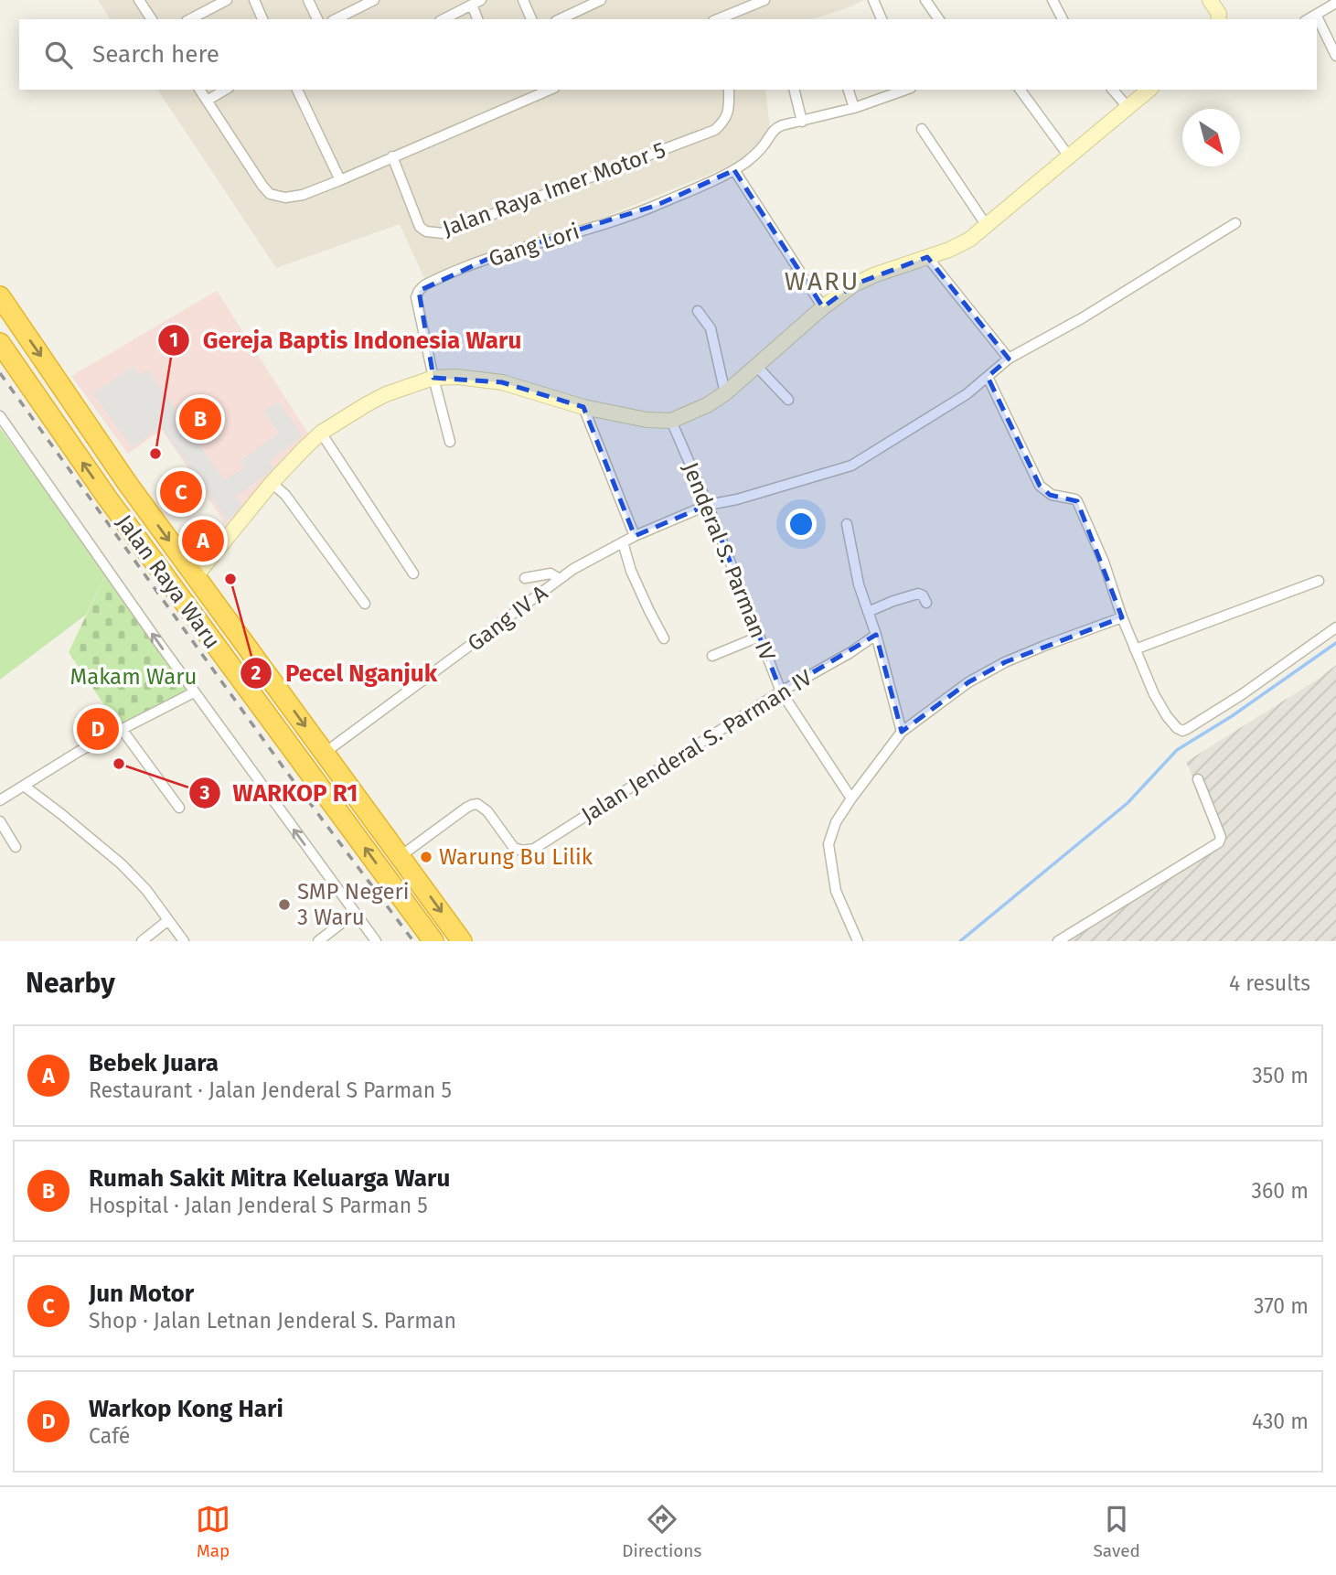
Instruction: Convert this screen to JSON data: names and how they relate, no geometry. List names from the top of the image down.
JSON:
{
  "streets": {
    "highway": ["Jalan Raya Waru"],
    "street": [
      "Jalan Raya Imer Motor 5",
      "Gang Lori",
      "Jenderal S. Parman IV",
      "Gang IV A",
      "Jalan Jenderal S. Parman IV"
    ]
  },
  "crossings": [
    ["Jenderal S. Parman IV", "Gang IV A"],
    ["Jenderal S. Parman IV", "Jalan Jenderal S. Parman IV"]
  ],
  "districts": ["WARU"],
  "parks": ["Makam Waru"],
  "places": [
    "Gereja Baptis Indonesia Waru",
    "Pecel Nganjuk",
    "WARKOP R1",
    "Warung Bu Lilik",
    "SMP Negeri 3 Waru"
  ],
  "north": "bottom right",
  "page": {
    "search": "Search here",
    "pins": [
      "B",
      "C",
      "A",
      "D"
    ],
    "heading": ["Nearby", "4 results"],
    "list": [
      {
        "mark": "A",
        "name": "Bebek Juara",
        "note": "Restaurant · Jalan Jenderal S Parman 5",
        "value": "350 m"
      },
      {
        "mark": "B",
        "name": "Rumah Sakit Mitra Keluarga Waru",
        "note": "Hospital · Jalan Jenderal S Parman 5",
        "value": "360 m"
      },
      {
        "mark": "C",
        "name": "Jun Motor",
        "note": "Shop · Jalan Letnan Jenderal S. Parman",
        "value": "370 m"
      },
      {
        "mark": "D",
        "name": "Warkop Kong Hari",
        "note": "Café",
        "value": "430 m"
      }
    ],
    "nav": ["Map", "Directions", "Saved"]
  }
}
